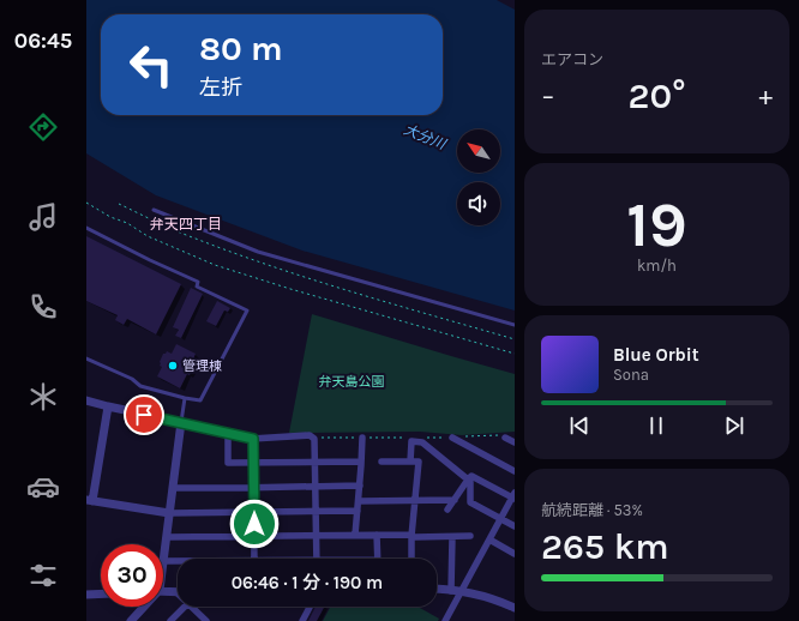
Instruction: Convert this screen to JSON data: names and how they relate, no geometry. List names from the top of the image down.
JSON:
{
  "districts": ["弁天四丁目"],
  "water": ["大分川"],
  "parks": ["弁天島公園"],
  "places": ["管理棟"],
  "north": "top left",
  "page": {
    "tabs": "06:45",
    "tile": [
      "エアコン",
      ["19", "km/h"],
      ["航続距離 · 53%", "265 km"]
    ],
    "turn": ["80 m", "左折"],
    "heat": ["−", "20°", "+"],
    "song": ["Blue Orbit", "Sona"],
    "limit": "30",
    "trip": "06:46 · 1 分 · 190 m"
  }
}
